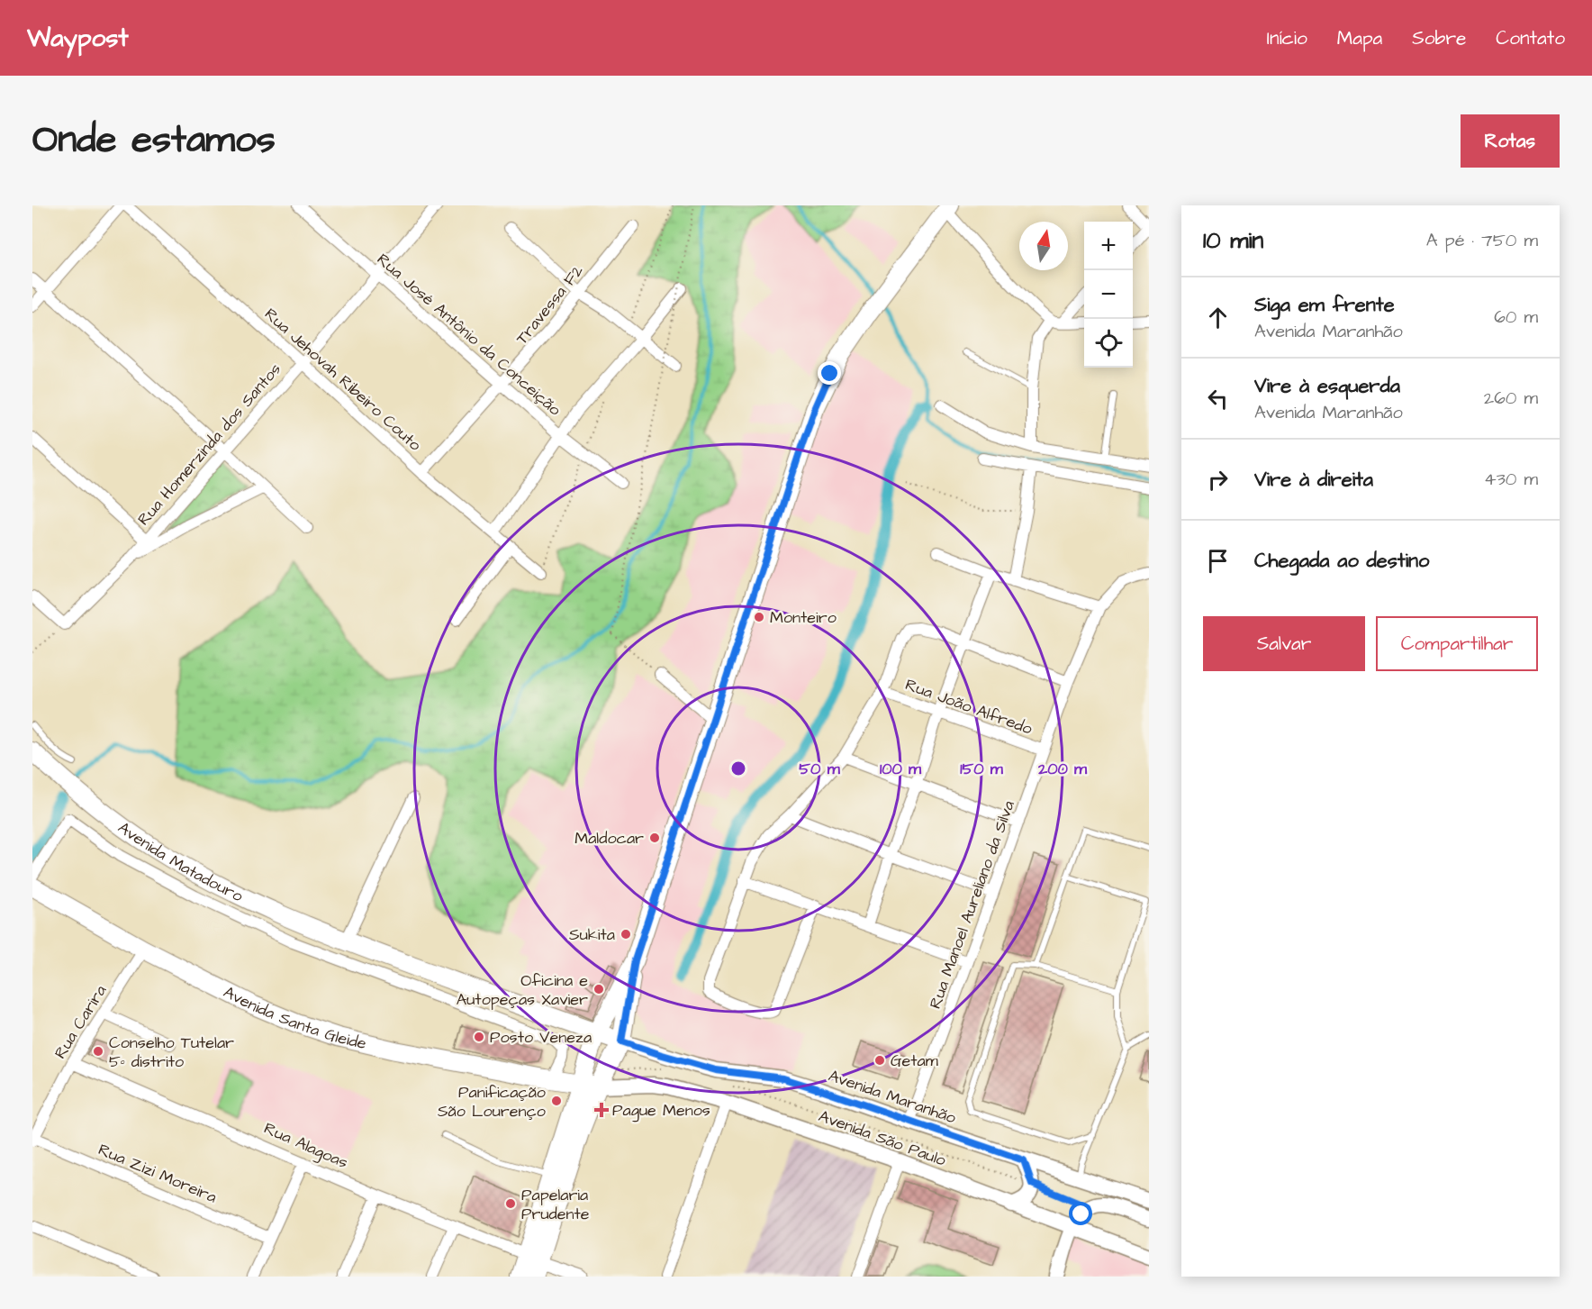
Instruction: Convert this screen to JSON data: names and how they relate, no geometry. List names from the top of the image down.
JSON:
{
  "streets": {
    "main road": [
      "Avenida Matadouro",
      "Avenida Santa Gleide",
      "Avenida Maranhão",
      "Avenida São Paulo"
    ],
    "street": [
      "Travessa F2",
      "Rua José Antônio da Conceição",
      "Rua Jehovah Ribeiro Couto",
      "Rua Homerzinda dos Santos",
      "Rua João Alfredo",
      "Rua Manoel Aureliano da Silva",
      "Rua Carira",
      "Rua Alagoas",
      "Rua Zizi Moreira"
    ]
  },
  "crossings": [
    ["Travessa F2", "Rua José Antônio da Conceição"],
    ["Travessa F2", "Rua Jehovah Ribeiro Couto"],
    ["Rua José Antônio da Conceição", "Rua Homerzinda dos Santos"],
    ["Rua Jehovah Ribeiro Couto", "Rua Homerzinda dos Santos"],
    ["Rua João Alfredo", "Rua Manoel Aureliano da Silva"],
    ["Avenida Matadouro", "Avenida Maranhão"],
    ["Rua Manoel Aureliano da Silva", "Avenida Maranhão"],
    ["Avenida Santa Gleide", "Rua Carira"],
    ["Avenida Santa Gleide", "Avenida São Paulo"],
    ["Rua Carira", "Rua Alagoas"],
    ["Rua Carira", "Rua Zizi Moreira"]
  ],
  "places": {
    "other": [
      "Monteiro",
      "Maldocar",
      "Sukita",
      "Oficina e Autopeças Xavier",
      "Posto Veneza",
      "Conselho Tutelar 5º distrito",
      "Getam",
      "Panificação São Lourenço",
      "Papelaria Prudente"
    ],
    "health": ["Pague Menos"]
  },
  "north": "top",
  "page": {
    "header": "Waypost",
    "nav": [
      "Início",
      "Mapa",
      "Sobre",
      "Contato"
    ],
    "title": "Onde estamos",
    "buttons": [
      "Rotas",
      ["Salvar", "Compartilhar"]
    ],
    "heading": ["10 min", "A pé · 750 m"],
    "map_buttons": ["+", "−"],
    "list": [
      ["Siga em frente", "Avenida Maranhão", "60 m"],
      ["Vire à esquerda", "Avenida Maranhão", "260 m"],
      ["Vire à direita", "430 m"],
      "Chegada ao destino"
    ]
  },
  "rings": [
    "50 m",
    "100 m",
    "150 m",
    "200 m"
  ]
}
